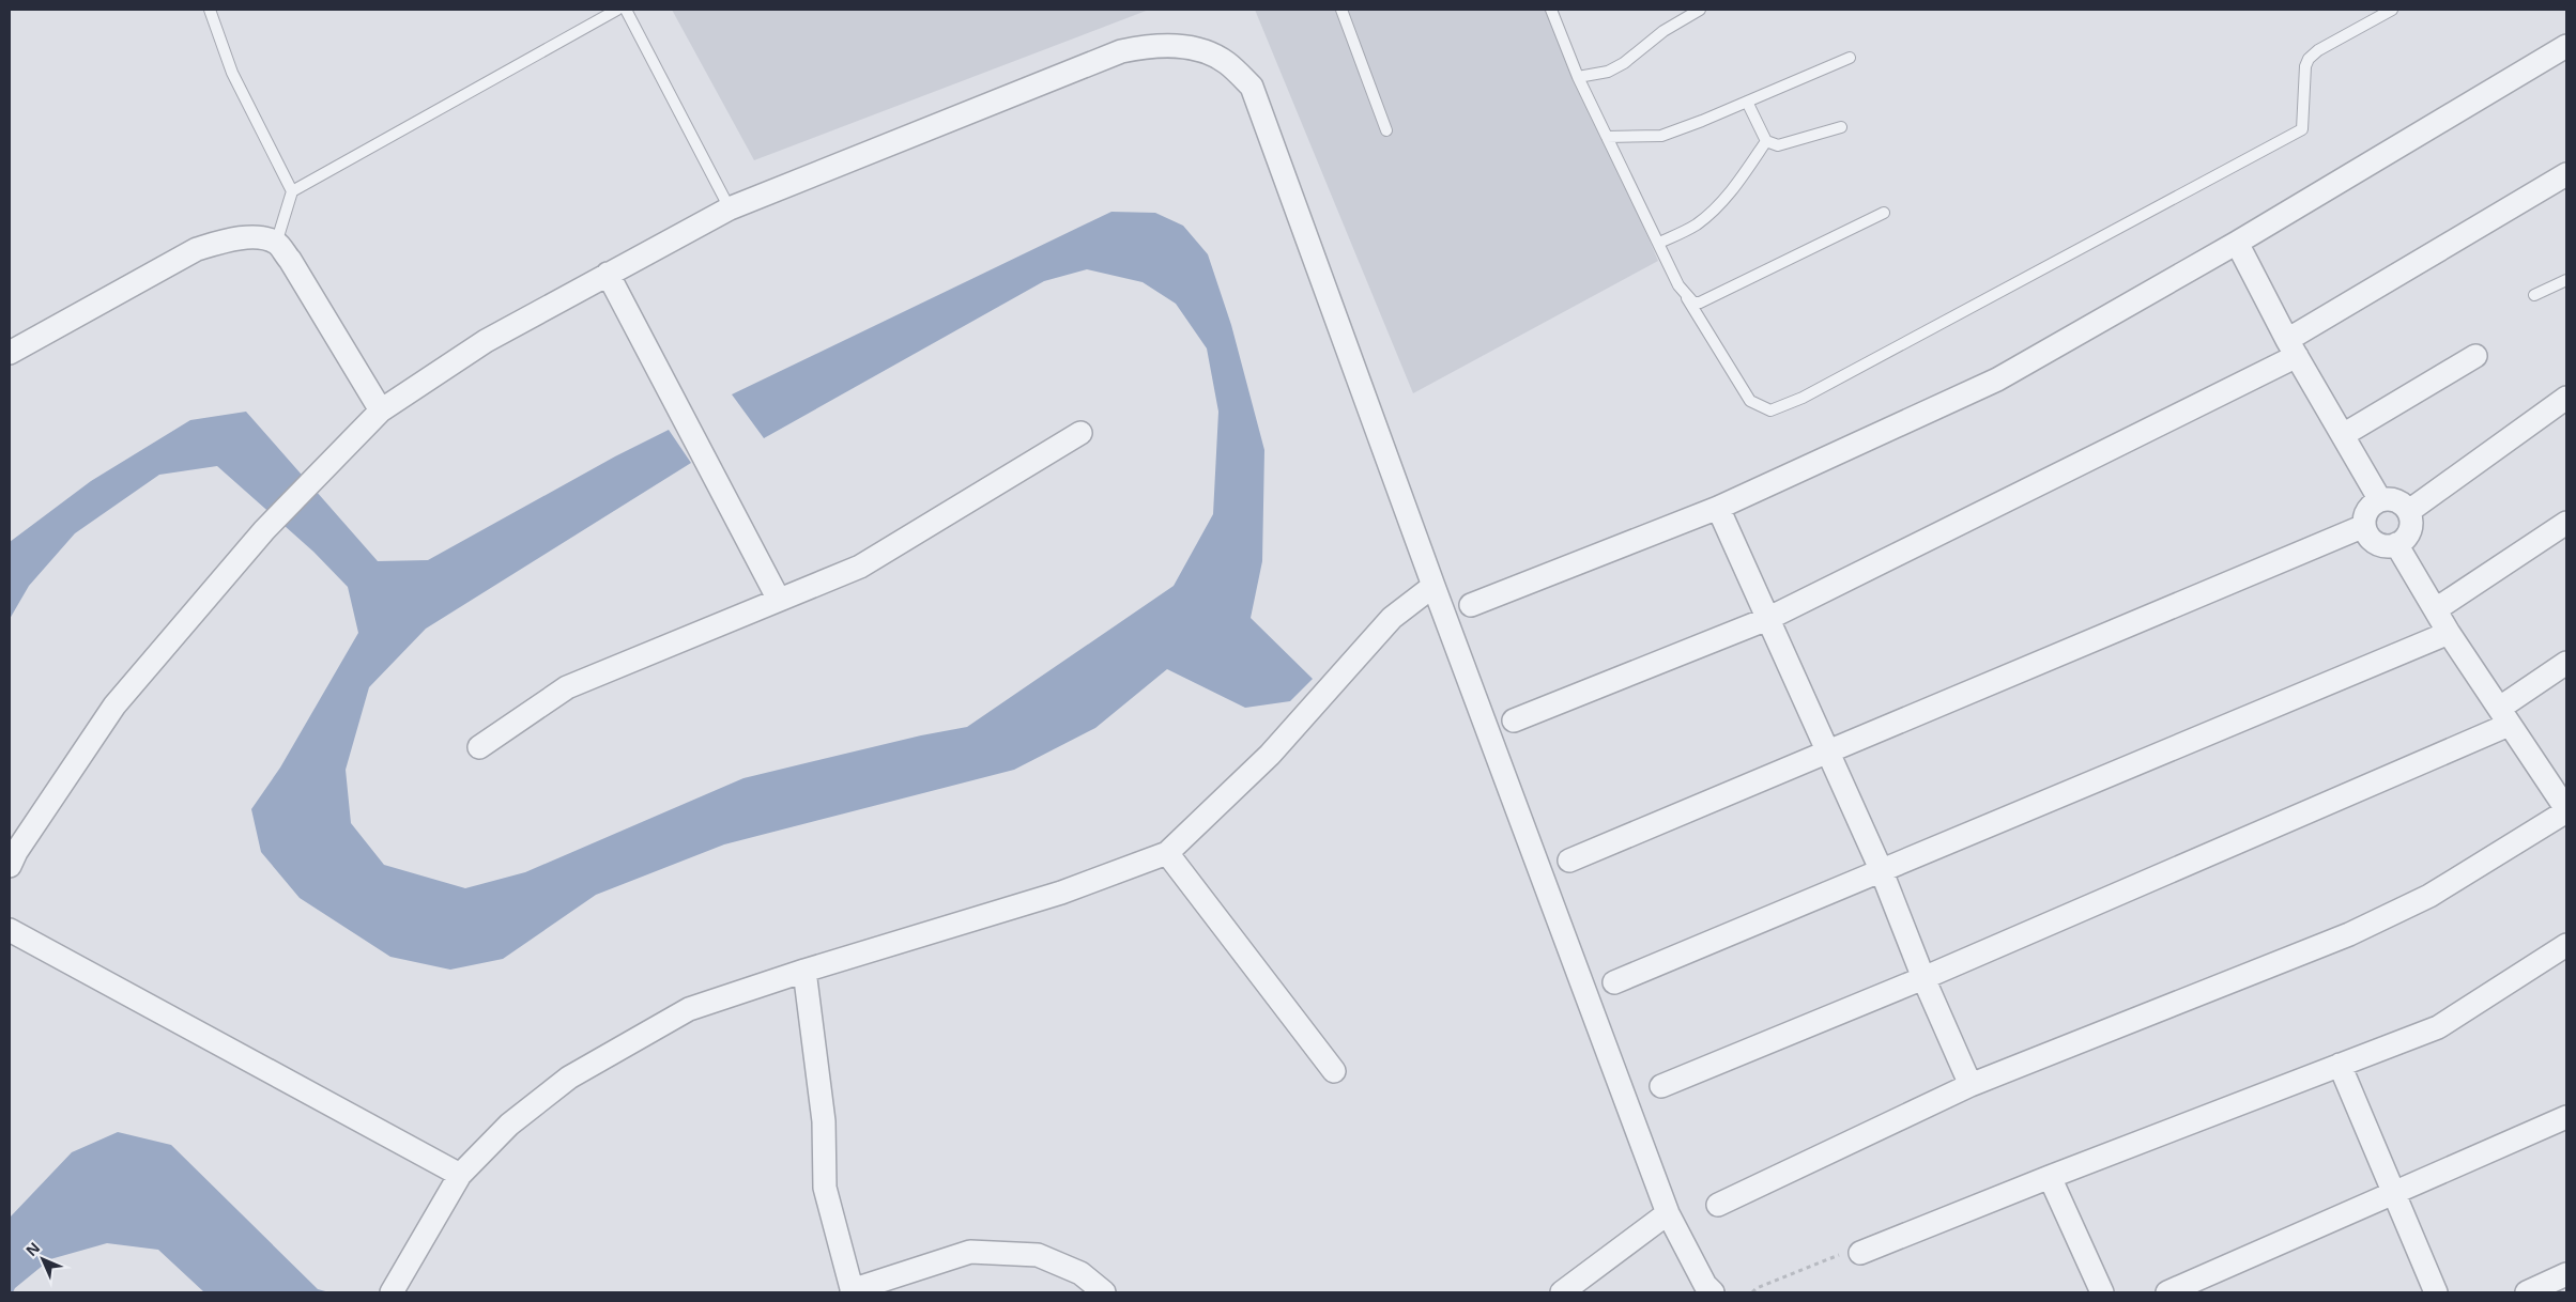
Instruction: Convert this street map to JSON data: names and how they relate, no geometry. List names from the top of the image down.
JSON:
{
  "north": "top left"
}
